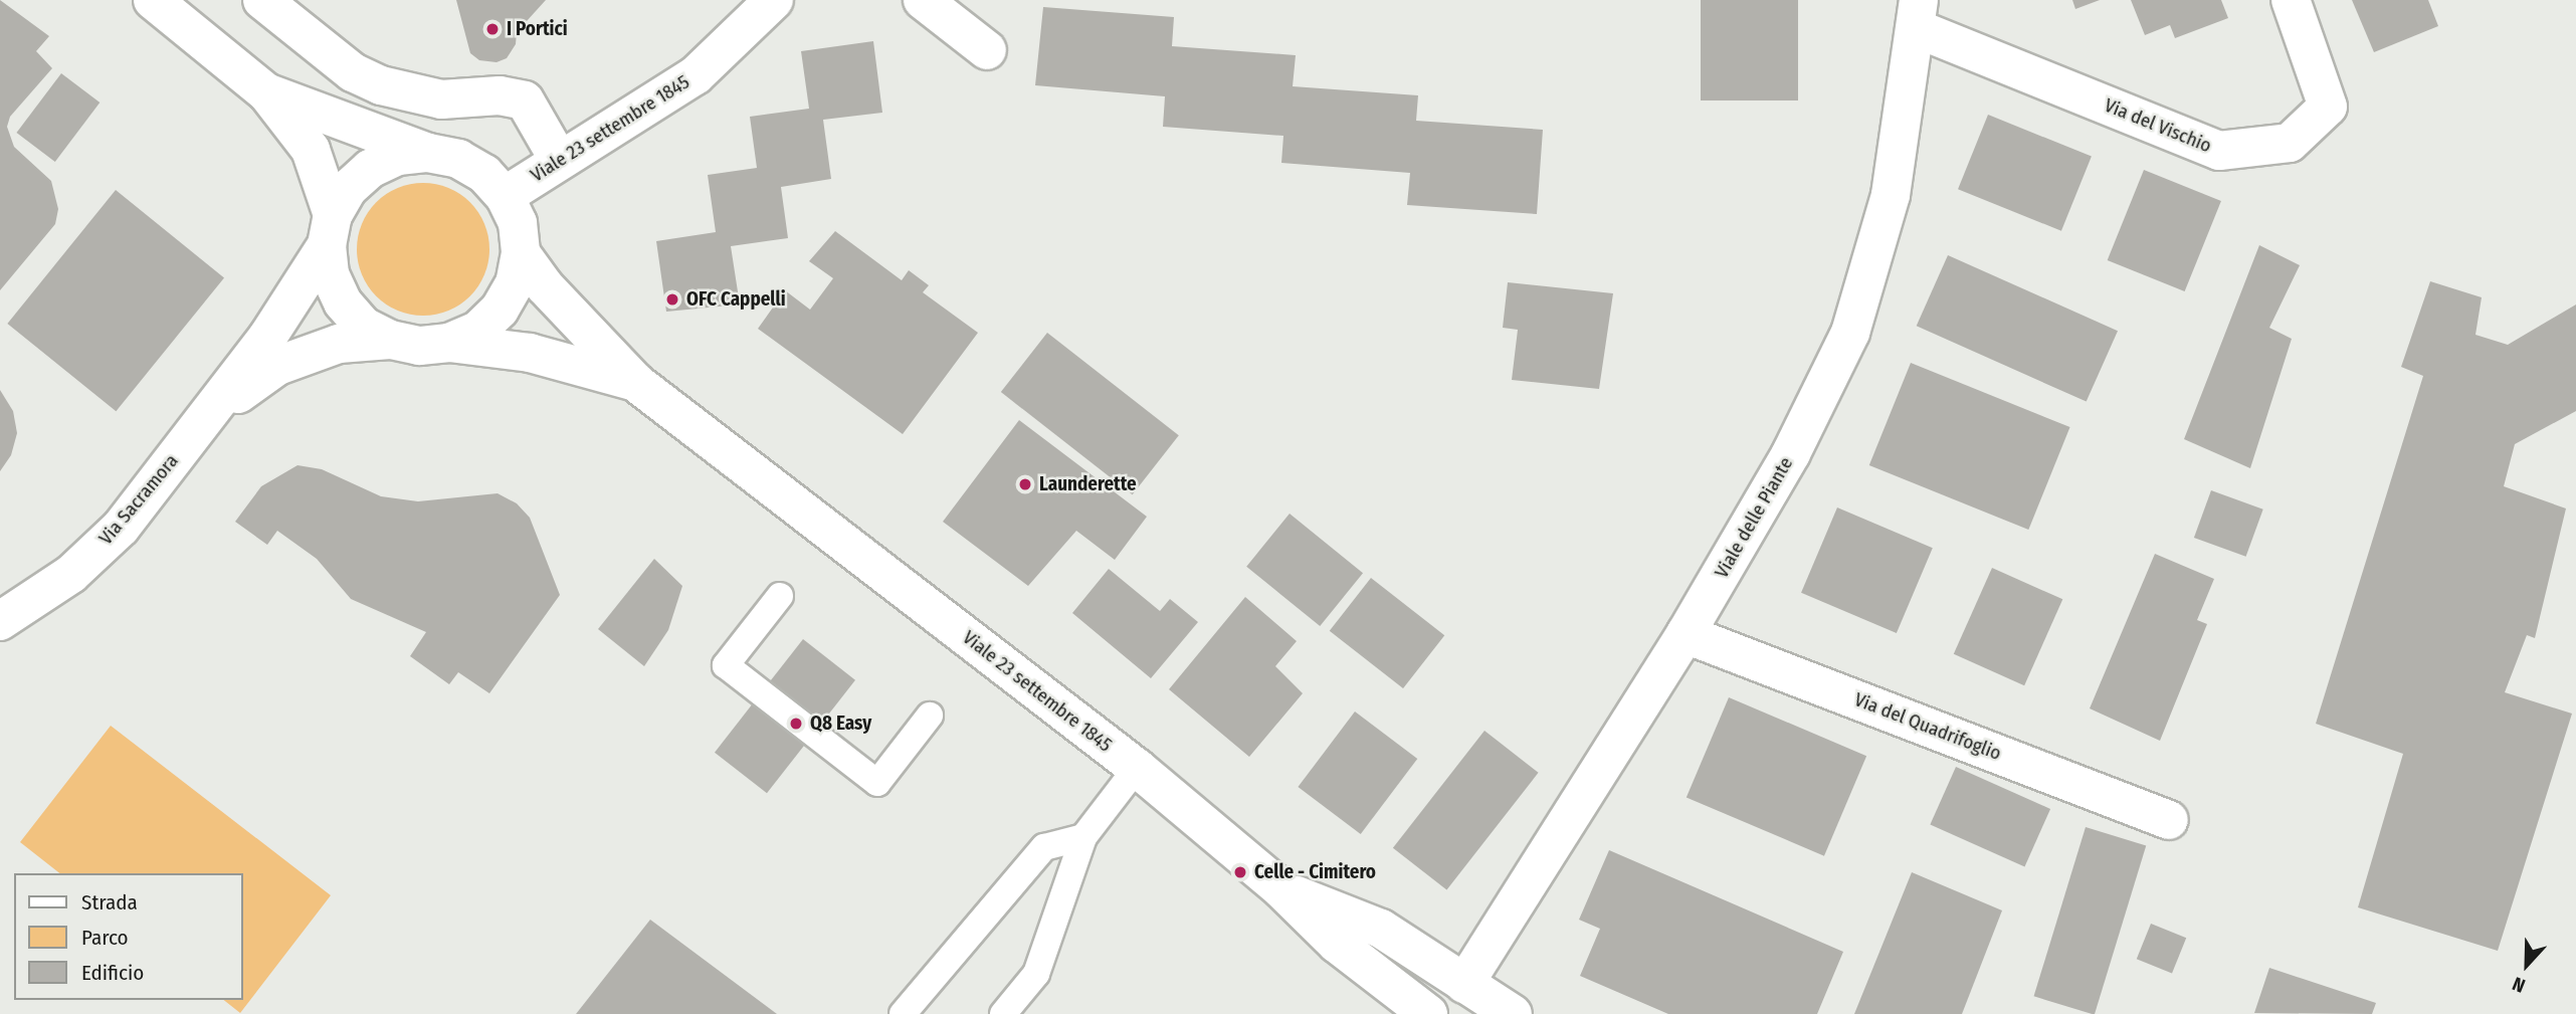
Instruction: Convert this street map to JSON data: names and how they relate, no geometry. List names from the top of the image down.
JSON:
{
  "streets": {
    "street": [
      "Via del Vischio",
      "Viale 23 settembre 1845",
      "Via Sacramora",
      "Viale delle Piante",
      "Via del Quadrifoglio"
    ]
  },
  "crossings": [
    ["Via del Vischio", "Viale delle Piante"],
    ["Viale 23 settembre 1845", "Via Sacramora"],
    ["Viale delle Piante", "Via del Quadrifoglio"]
  ],
  "places": [
    "I Portici",
    "OFC Cappelli",
    "Launderette",
    "Q8 Easy",
    "Celle - Cimitero"
  ],
  "legend": ["Strada", "Parco", "Edificio"],
  "north": "bottom"
}
